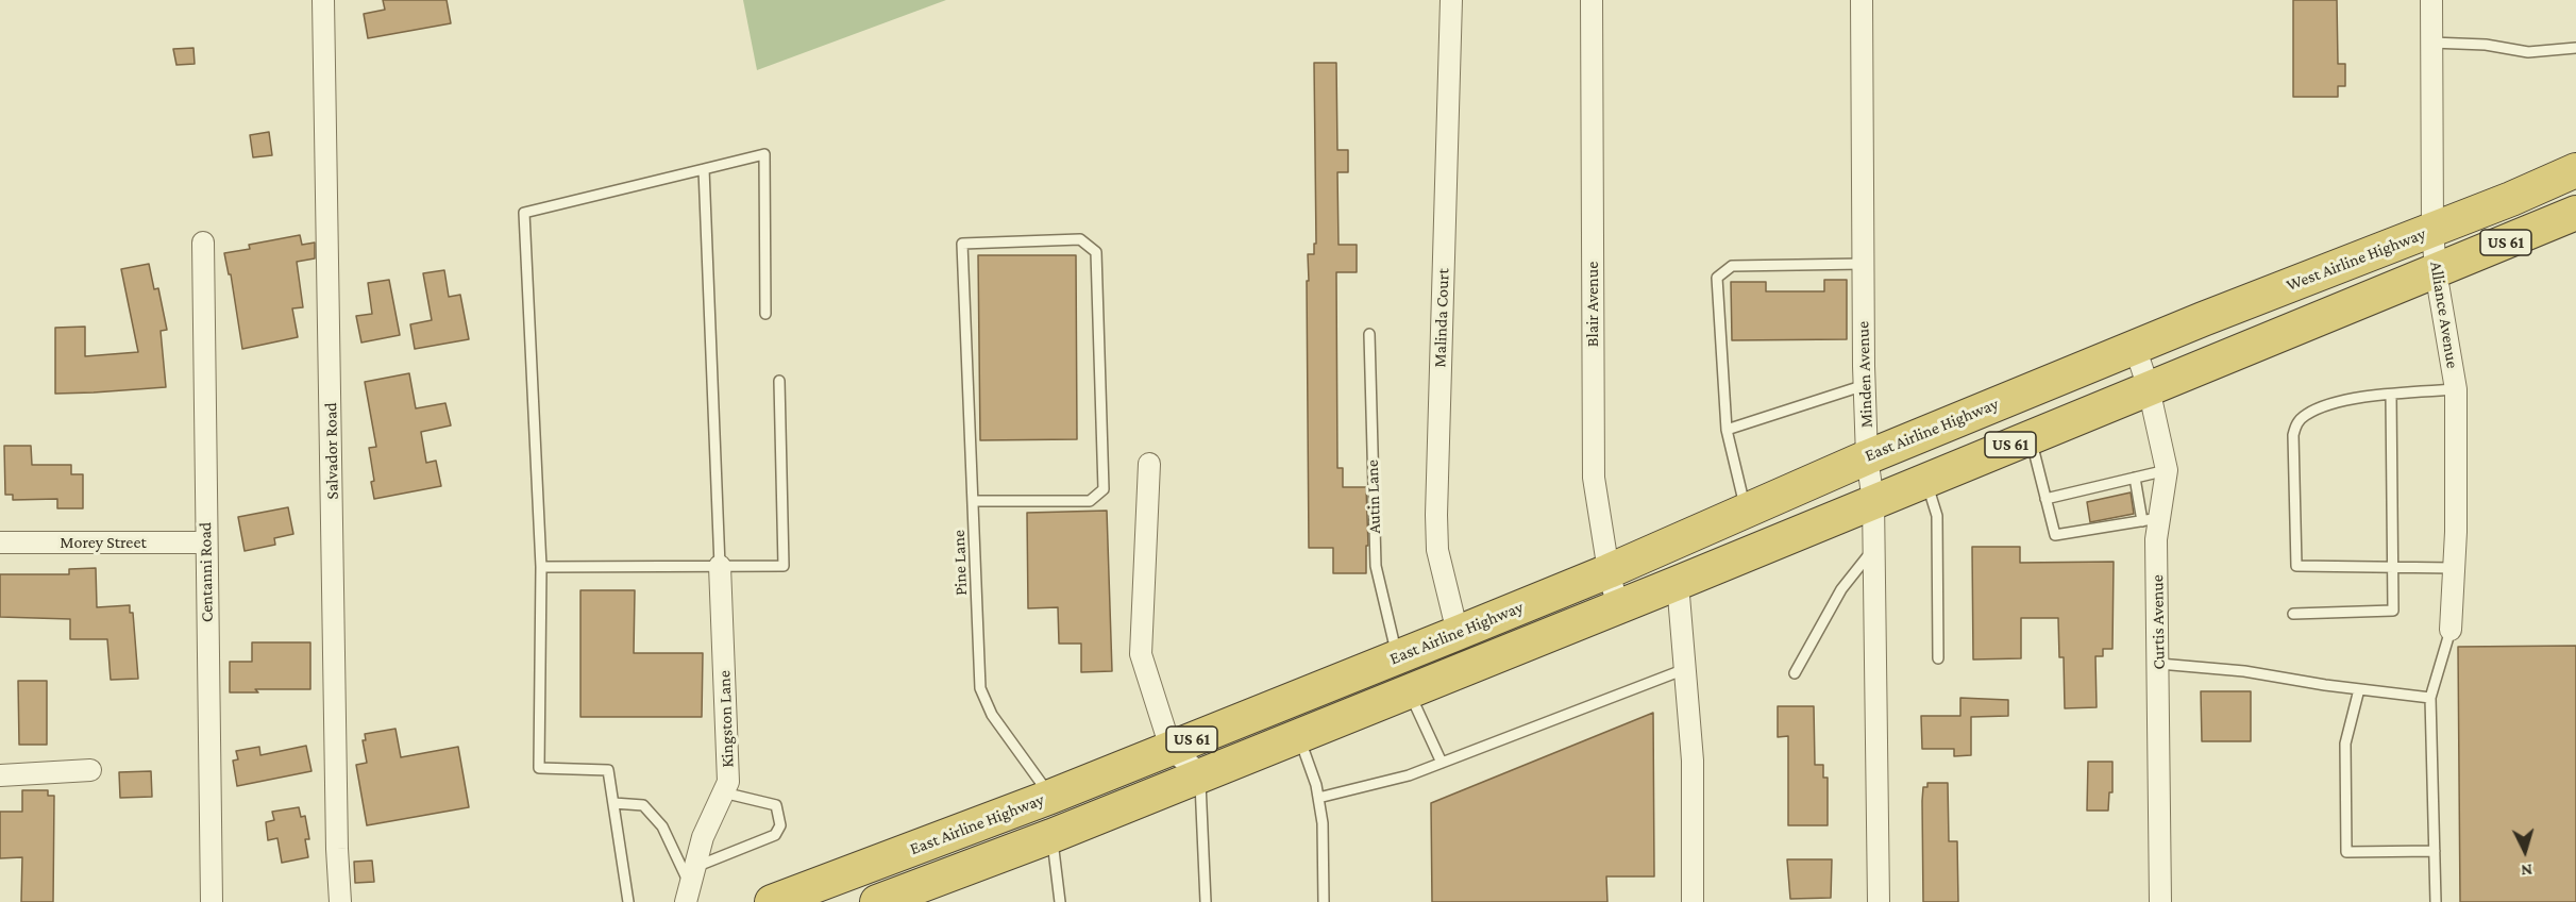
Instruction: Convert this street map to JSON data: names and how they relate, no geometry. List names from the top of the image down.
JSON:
{
  "streets": {
    "highway": ["US 61", "West Airline Highway", "East Airline Highway"],
    "street": [
      "Blair Avenue",
      "Alliance Avenue",
      "Malinda Court",
      "Minden Avenue",
      "Salvador Road",
      "Morey Street",
      "Centanni Road",
      "Curtis Avenue",
      "Kingston Lane"
    ],
    "lane": ["Autin Lane", "Pine Lane"]
  },
  "crossings": [
    ["US 61", "Alliance Avenue"],
    ["US 61", "East Airline Highway"],
    ["US 61", "Curtis Avenue"],
    ["West Airline Highway", "Alliance Avenue"],
    ["West Airline Highway", "East Airline Highway"],
    ["West Airline Highway", "Curtis Avenue"],
    ["Blair Avenue", "East Airline Highway"],
    ["Malinda Court", "East Airline Highway"],
    ["Minden Avenue", "East Airline Highway"],
    ["East Airline Highway", "Autin Lane"],
    ["East Airline Highway", "Pine Lane"],
    ["East Airline Highway", "Curtis Avenue"],
    ["Morey Street", "Centanni Road"]
  ],
  "north": "bottom"
}
